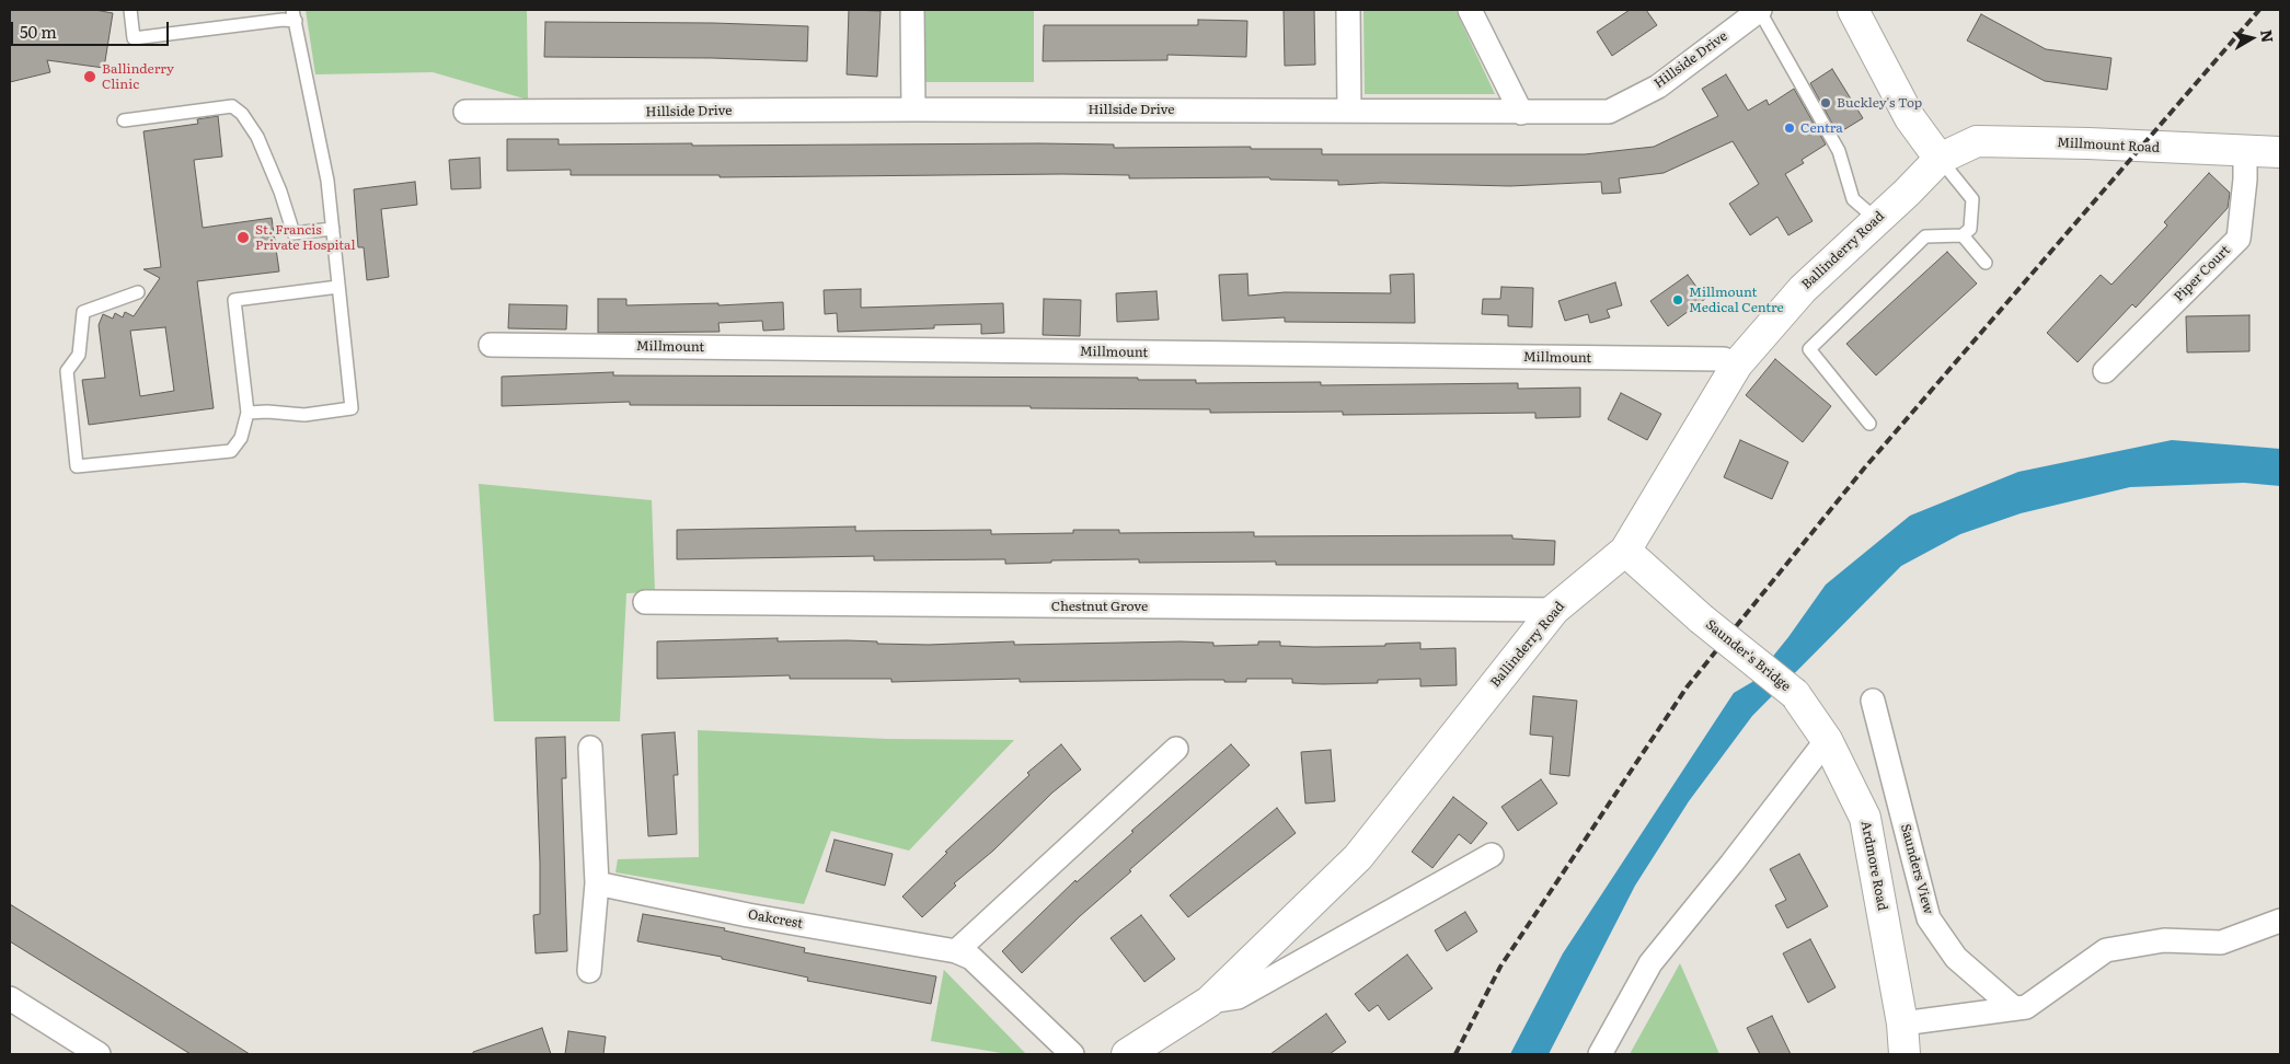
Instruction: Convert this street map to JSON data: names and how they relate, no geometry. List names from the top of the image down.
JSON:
{
  "streets": {
    "street": [
      "Hillside Drive",
      "Millmount Road",
      "Ballinderry Road",
      "Piper Court",
      "Millmount",
      "Chestnut Grove",
      "Saunder's Bridge",
      "Ardmore Road",
      "Saunders View",
      "Oakcrest"
    ]
  },
  "crossings": [
    ["Millmount Road", "Ballinderry Road"],
    ["Millmount Road", "Piper Court"],
    ["Ballinderry Road", "Millmount"],
    ["Ballinderry Road", "Chestnut Grove"],
    ["Ballinderry Road", "Saunder's Bridge"],
    ["Saunder's Bridge", "Ardmore Road"]
  ],
  "places": [
    "Ballinderry Clinic",
    "Buckley's Top",
    "Centra",
    "St. Francis Private Hospital",
    "Millmount Medical Centre"
  ],
  "scale_bar": "50 m",
  "north": "right"
}
